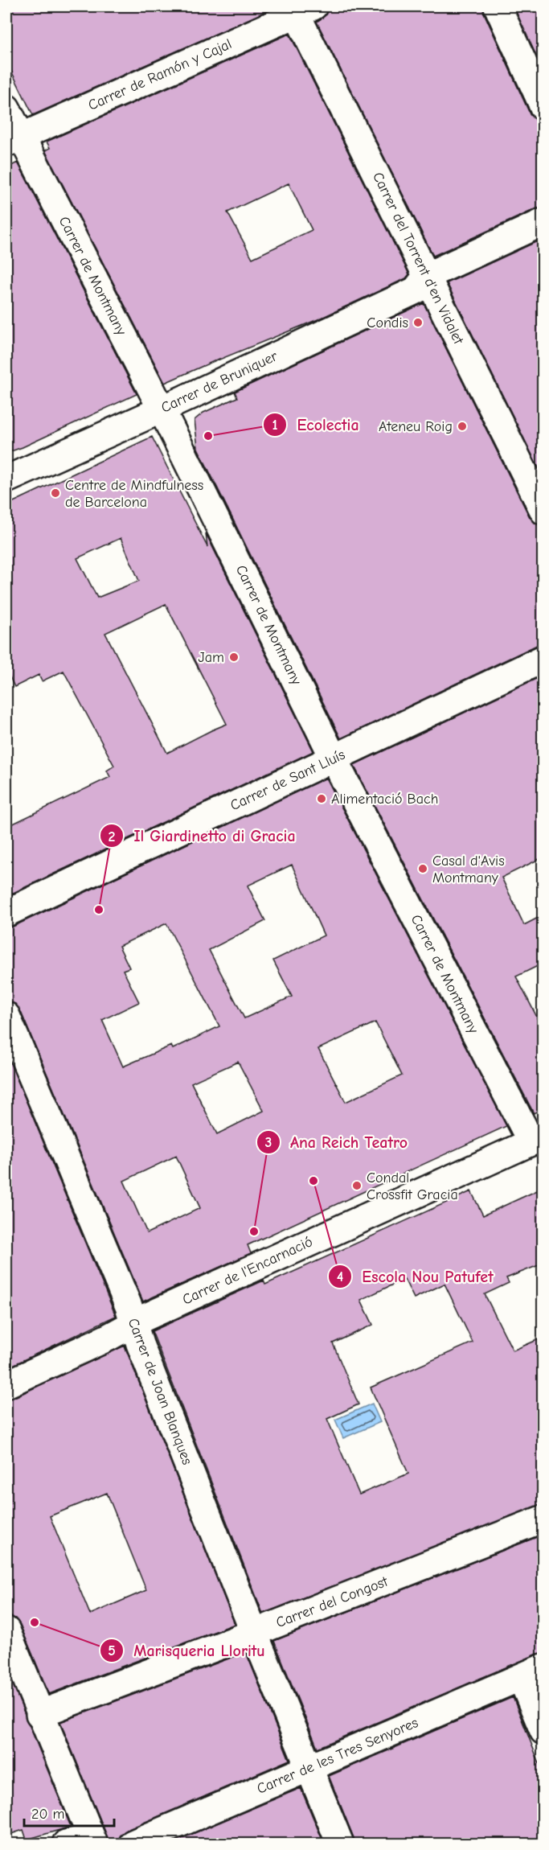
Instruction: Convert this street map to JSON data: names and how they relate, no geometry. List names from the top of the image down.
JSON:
{
  "streets": {
    "street": [
      "Carrer de Ramón y Cajal",
      "Carrer del Torrent d'en Vidalet",
      "Carrer de Montmany",
      "Carrer de Bruniquer",
      "Carrer de Sant Lluís",
      "Carrer de l'Encarnació",
      "Carrer de Joan Blanques",
      "Carrer del Congost",
      "Carrer de les Tres Senyores"
    ]
  },
  "crossings": [
    ["Carrer de Ramón y Cajal", "Carrer del Torrent d'en Vidalet"],
    ["Carrer de Ramón y Cajal", "Carrer de Montmany"],
    ["Carrer del Torrent d'en Vidalet", "Carrer de Bruniquer"],
    ["Carrer de Montmany", "Carrer de Bruniquer"],
    ["Carrer de Montmany", "Carrer de Sant Lluís"],
    ["Carrer de Montmany", "Carrer de l'Encarnació"],
    ["Carrer de l'Encarnació", "Carrer de Joan Blanques"],
    ["Carrer de Joan Blanques", "Carrer del Congost"],
    ["Carrer de Joan Blanques", "Carrer de les Tres Senyores"]
  ],
  "places": [
    "Condis",
    "Ateneu Roig",
    "Ecolectia",
    "Centre de Mindfulness de Barcelona",
    "Jam",
    "Alimentació Bach",
    "Casal d'Avis Montmany",
    "Il Giardinetto di Gracia",
    "Escola Nou Patufet",
    "Condal Crossfit Gracia",
    "Ana Reich Teatro",
    "Marisqueria Lloritu"
  ],
  "scale_bar": "20 m"
}
